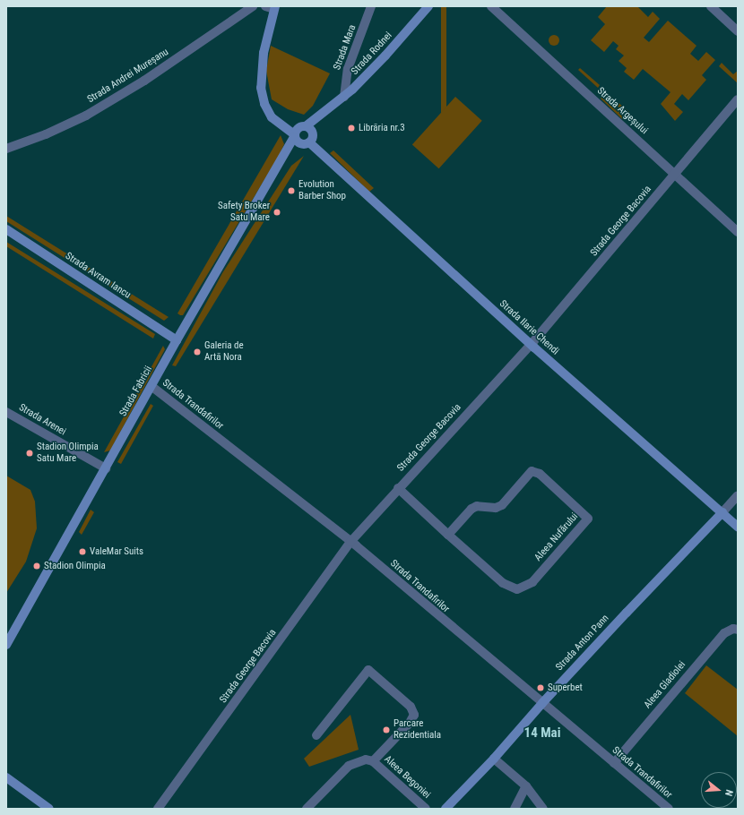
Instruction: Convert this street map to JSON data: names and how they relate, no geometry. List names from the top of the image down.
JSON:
{
  "streets": {
    "street": [
      "Strada Mara",
      "Strada Rodnei",
      "Strada Andrei Mureșanu",
      "Strada Argeșului",
      "Strada George Bacovia",
      "Strada Avram Iancu",
      "Strada Ilarie Chendi",
      "Strada Fabricii",
      "Strada Trandafirilor",
      "Strada Arenei",
      "Aleea Nufărului",
      "Strada Anton Pann",
      "Aleea Gladiolei",
      "Aleea Begoniei"
    ]
  },
  "crossings": [
    ["Strada Mara", "Strada Rodnei"],
    ["Strada Rodnei", "Strada Ilarie Chendi"],
    ["Strada Rodnei", "Strada Fabricii"],
    ["Strada Argeșului", "Strada George Bacovia"],
    ["Strada George Bacovia", "Strada Ilarie Chendi"],
    ["Strada George Bacovia", "Strada Trandafirilor"],
    ["Strada George Bacovia", "Aleea Nufărului"],
    ["Strada Avram Iancu", "Strada Fabricii"],
    ["Strada Ilarie Chendi", "Strada Fabricii"],
    ["Strada Ilarie Chendi", "Strada Anton Pann"],
    ["Strada Fabricii", "Strada Trandafirilor"],
    ["Strada Fabricii", "Strada Arenei"],
    ["Strada Trandafirilor", "Strada Anton Pann"],
    ["Strada Trandafirilor", "Aleea Gladiolei"]
  ],
  "districts": ["14 Mai"],
  "places": [
    "Librăria nr.3",
    "Evolution Barber Shop",
    "Safety Broker Satu Mare",
    "Galeria de Artă Nora",
    "Stadion Olimpia Satu Mare",
    "ValeMar Suits",
    "Stadion Olimpia",
    "Superbet",
    "Parcare Rezidentiala"
  ],
  "north": "right"
}
